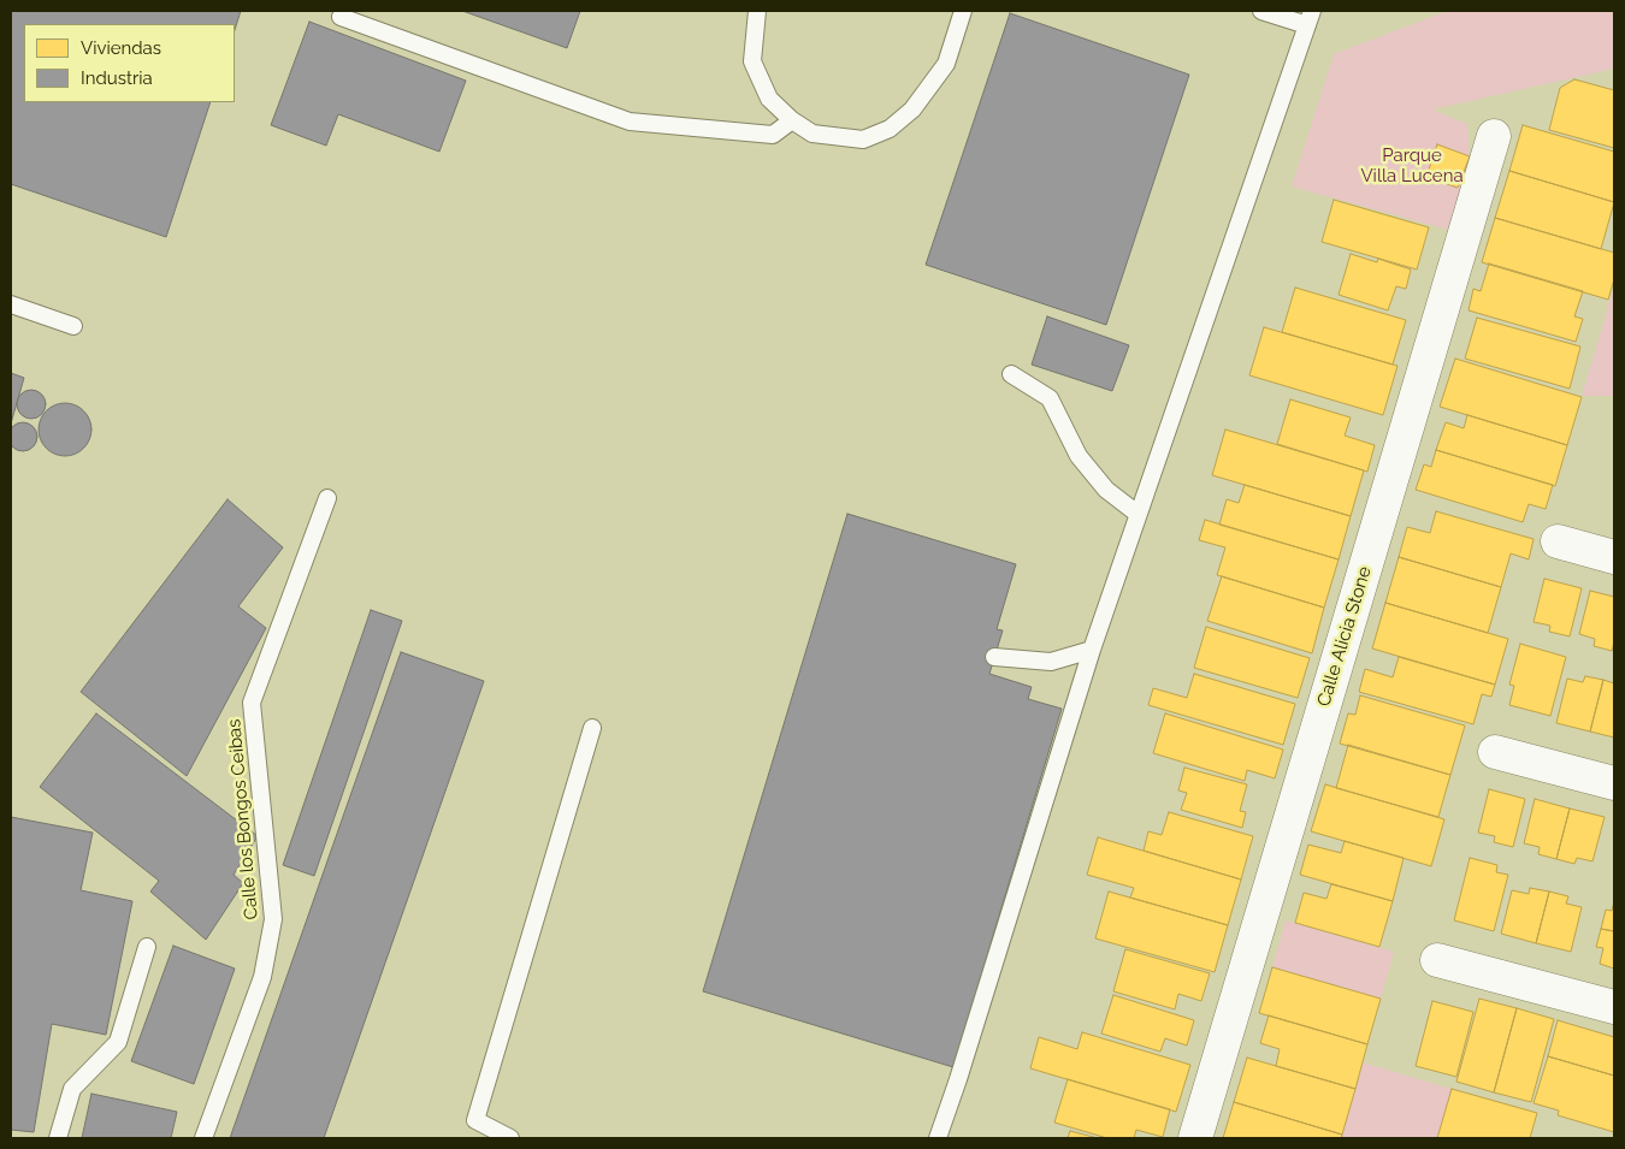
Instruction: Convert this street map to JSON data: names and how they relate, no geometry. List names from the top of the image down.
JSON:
{
  "streets": {
    "street": ["Calle Alicia Stone"],
    "lane": ["Calle los Bongos Ceibas"]
  },
  "parks": ["Parque Villa Lucena"],
  "legend": ["Viviendas", "Industria"]
}
